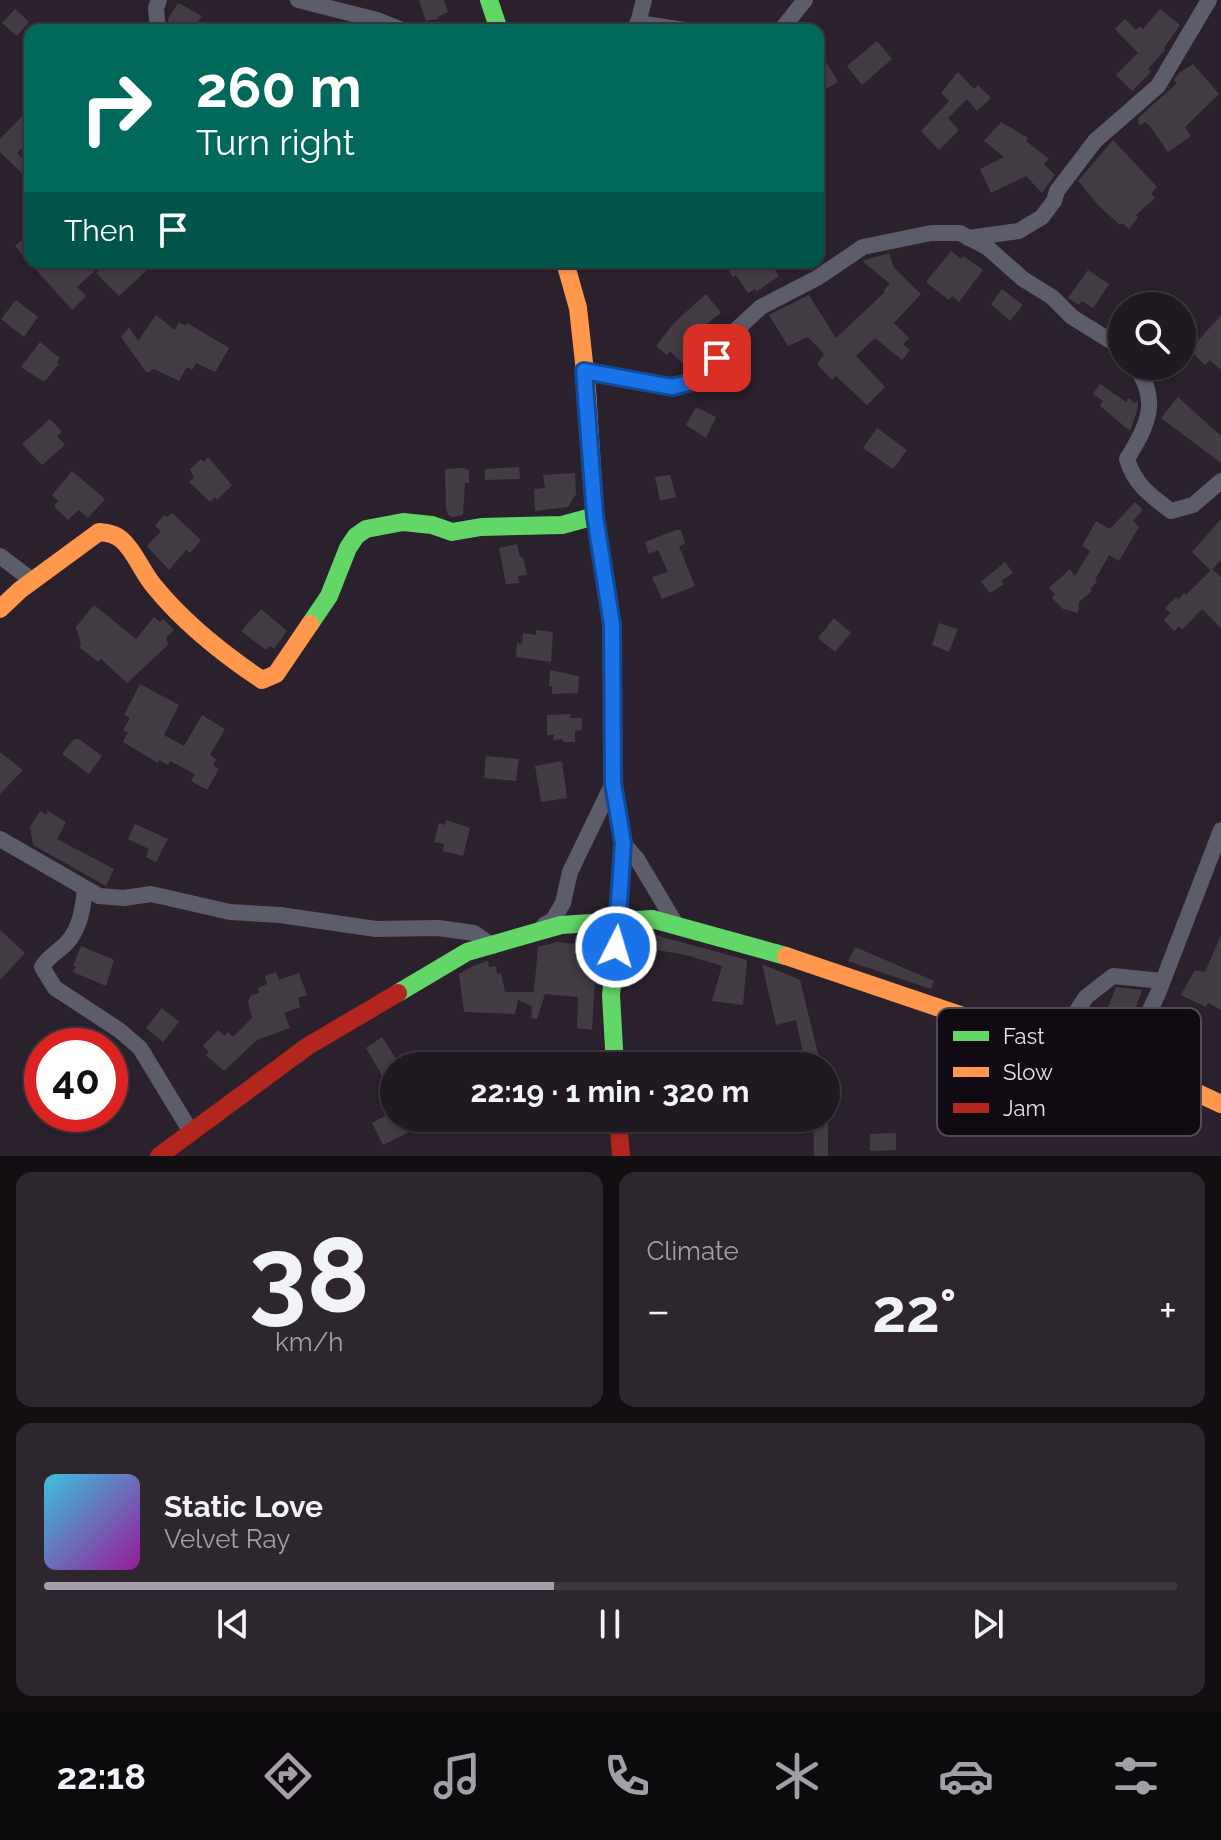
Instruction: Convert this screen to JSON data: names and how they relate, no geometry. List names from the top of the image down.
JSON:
{
  "legend": ["Fast", "Slow", "Jam"],
  "page": {
    "turn": ["260 m", "Turn right"],
    "then": "Then",
    "limit": "40",
    "trip": "22:19 · 1 min · 320 m",
    "tile": [
      ["38", "km/h"],
      "Climate"
    ],
    "heat": ["−", "22°", "+"],
    "song": ["Static Love", "Velvet Ray"],
    "tabs": "22:18"
  }
}
